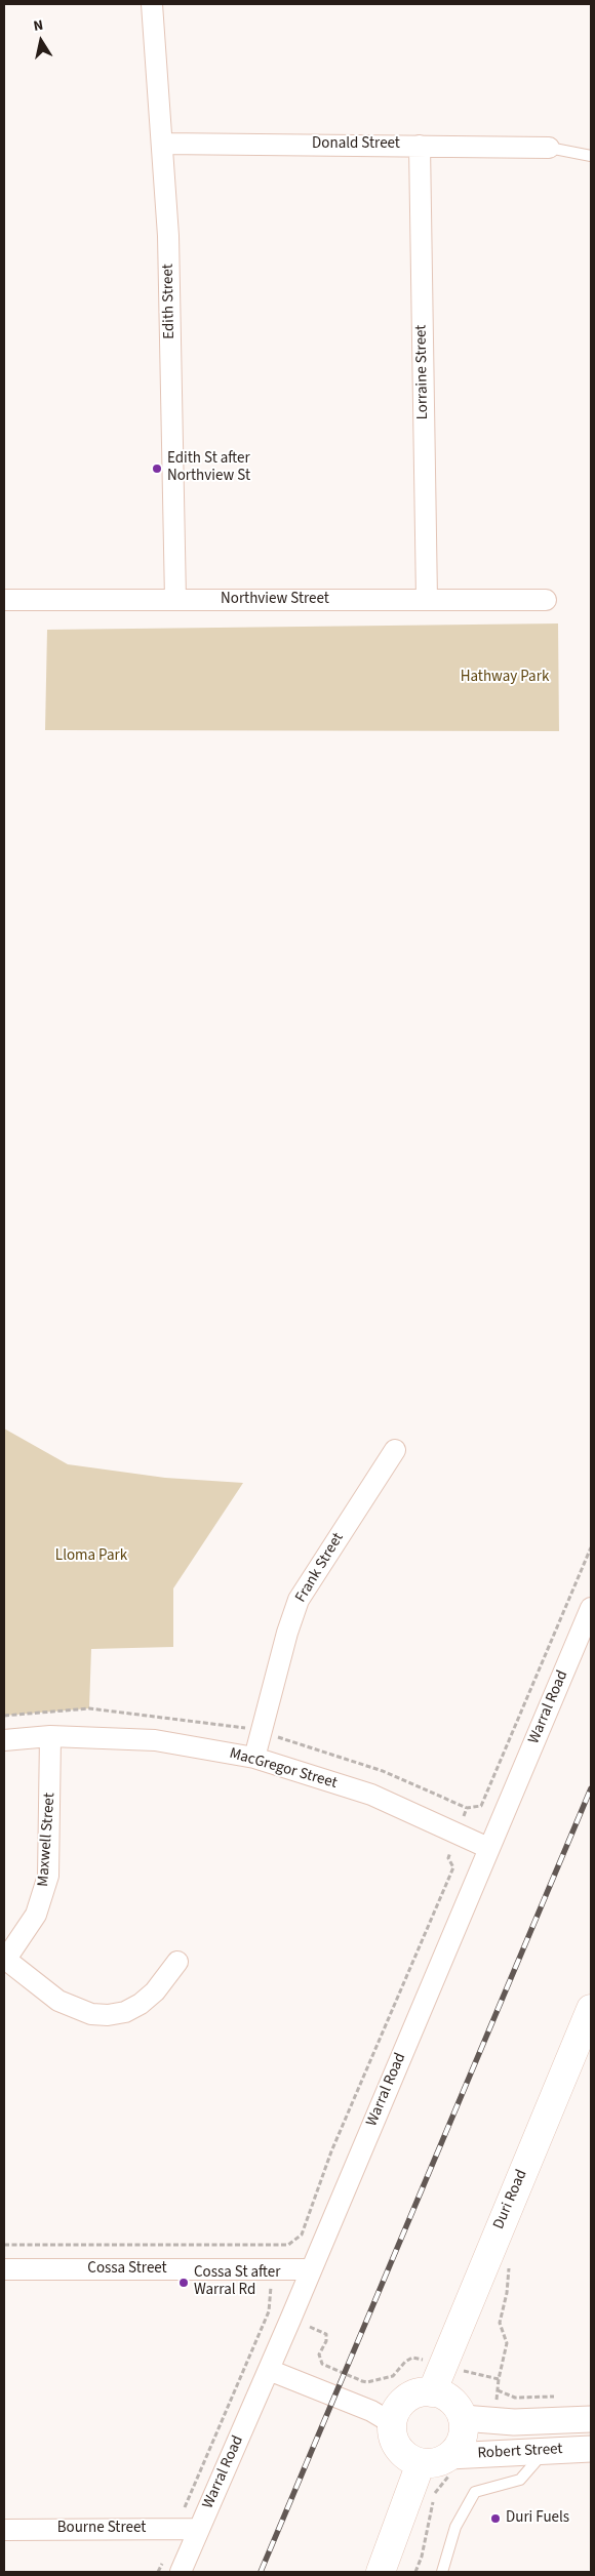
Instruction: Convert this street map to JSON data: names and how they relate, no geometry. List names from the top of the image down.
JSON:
{
  "streets": {
    "main road": ["Duri Road"],
    "street": [
      "Donald Street",
      "Edith Street",
      "Lorraine Street",
      "Northview Street",
      "Frank Street",
      "Warral Road",
      "MacGregor Street",
      "Maxwell Street",
      "Cossa Street",
      "Robert Street",
      "Bourne Street"
    ]
  },
  "crossings": [
    ["Donald Street", "Edith Street"],
    ["Donald Street", "Lorraine Street"],
    ["Edith Street", "Northview Street"],
    ["Lorraine Street", "Northview Street"],
    ["Frank Street", "MacGregor Street"],
    ["Warral Road", "MacGregor Street"],
    ["Warral Road", "Cossa Street"],
    ["Warral Road", "Bourne Street"],
    ["MacGregor Street", "Maxwell Street"],
    ["Duri Road", "Robert Street"]
  ],
  "parks": ["Hathway Park", "Lloma Park"],
  "places": ["Edith St after Northview St", "Cossa St after Warral Rd", "Duri Fuels"],
  "north": "top"
}
